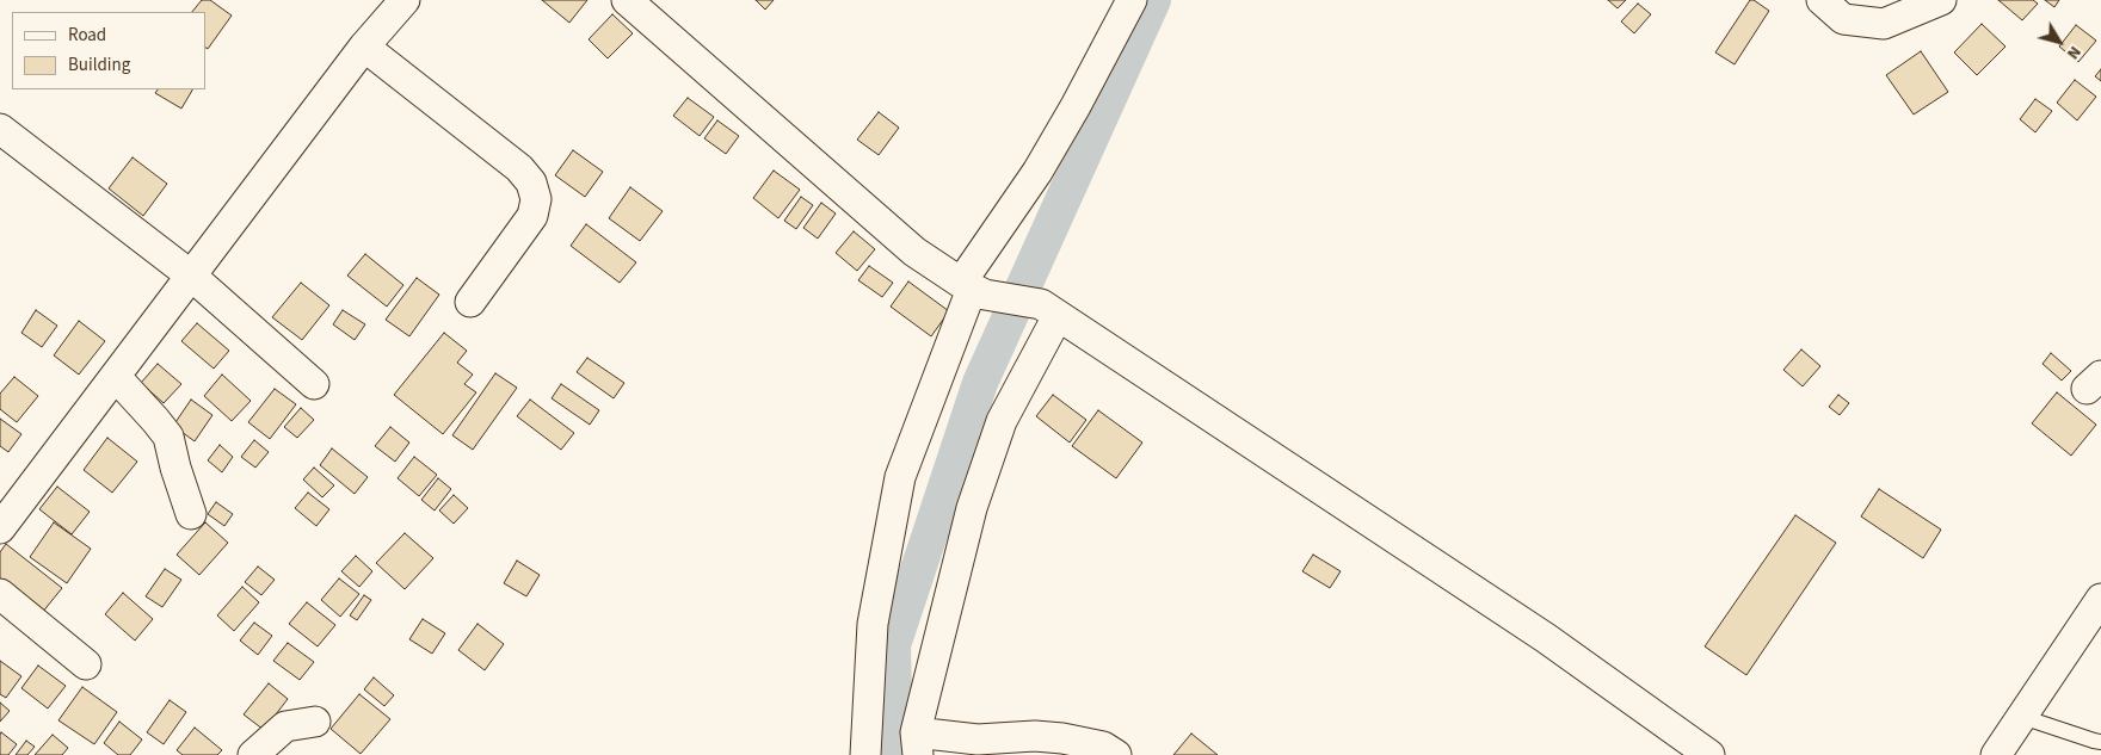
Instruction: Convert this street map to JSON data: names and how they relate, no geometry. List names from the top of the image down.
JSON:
{
  "legend": ["Road", "Building"],
  "north": "bottom right"
}
